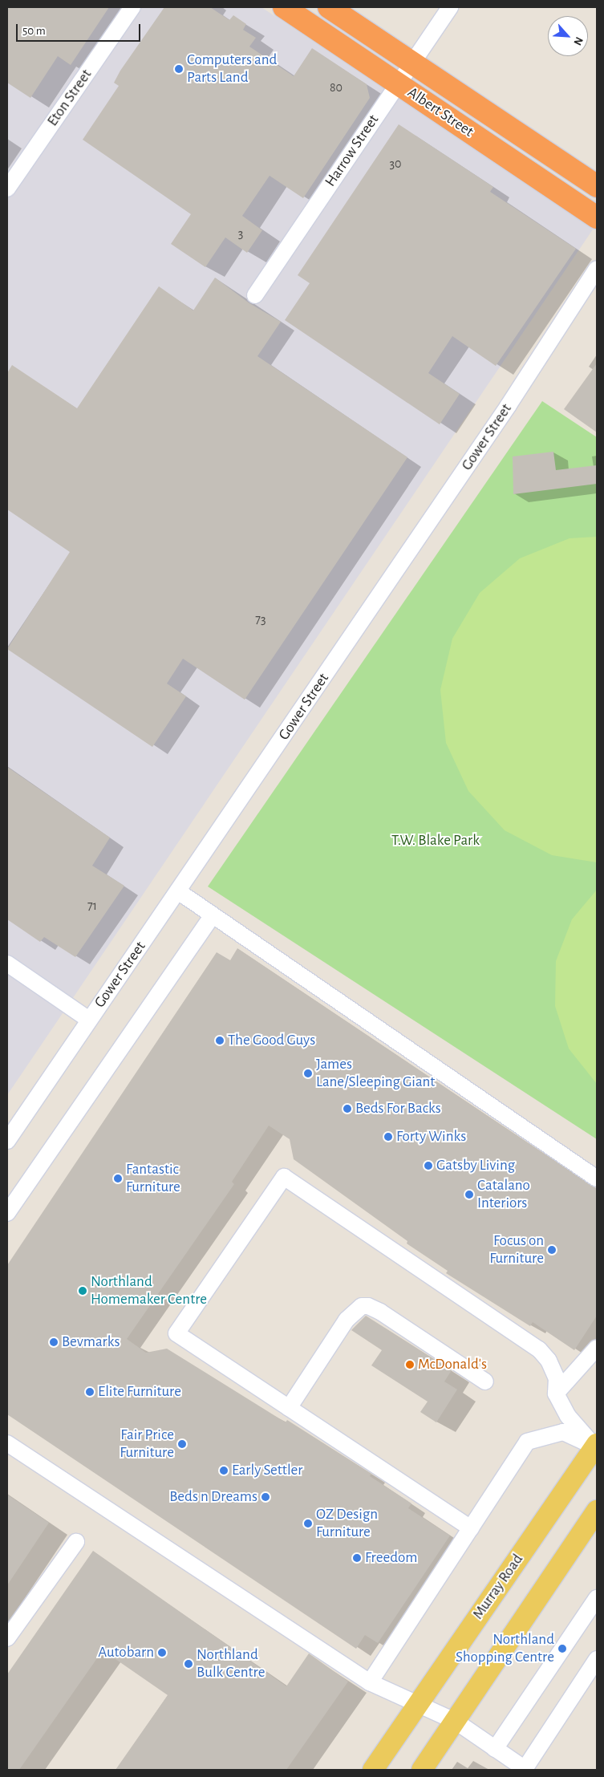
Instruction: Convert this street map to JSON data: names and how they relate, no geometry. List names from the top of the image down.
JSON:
{
  "streets": {
    "highway": ["Albert Street"],
    "main road": ["Murray Road"],
    "street": ["Eton Street", "Harrow Street", "Gower Street"]
  },
  "crossings": [
    ["Albert Street", "Harrow Street"]
  ],
  "parks": ["T.W. Blake Park"],
  "places": [
    "Computers and Parts Land",
    "The Good Guys",
    "James Lane/Sleeping Giant",
    "Beds For Backs",
    "Forty Winks",
    "Gatsby Living",
    "Fantastic Furniture",
    "Catalano Interiors",
    "Focus on Furniture",
    "Northland Homemaker Centre",
    "Bevmarks",
    "McDonald's",
    "Elite Furniture",
    "Fair Price Furniture",
    "Early Settler",
    "Beds n Dreams",
    "OZ Design Furniture",
    "Freedom",
    "Northland Shopping Centre",
    "Autobarn",
    "Northland Bulk Centre"
  ],
  "house_numbers": [
    "80",
    "30",
    "3",
    "73",
    "71"
  ],
  "scale_bar": "50 m",
  "north": "bottom right"
}
